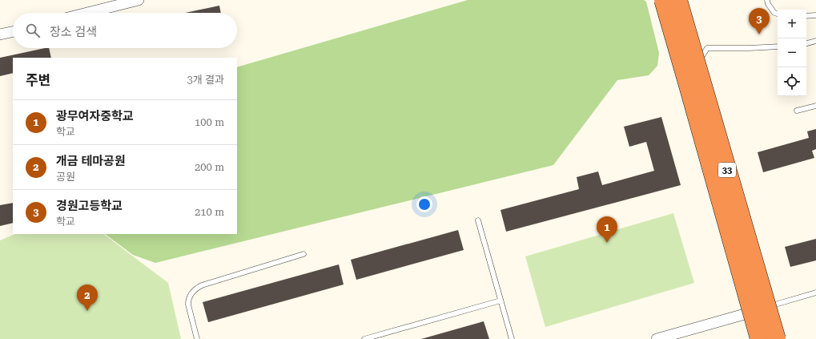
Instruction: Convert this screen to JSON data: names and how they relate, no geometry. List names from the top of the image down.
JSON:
{
  "streets": {
    "highway": ["33"]
  },
  "page": {
    "pins": ["3", "1", "2"],
    "map_buttons": ["+", "−"],
    "search": "장소 검색",
    "heading": ["주변", "3개 결과"],
    "list": [
      {
        "mark": "1",
        "name": "광무여자중학교",
        "note": "학교",
        "value": "100 m"
      },
      {
        "mark": "2",
        "name": "개금 테마공원",
        "note": "공원",
        "value": "200 m"
      },
      {
        "mark": "3",
        "name": "경원고등학교",
        "note": "학교",
        "value": "210 m"
      }
    ]
  }
}
